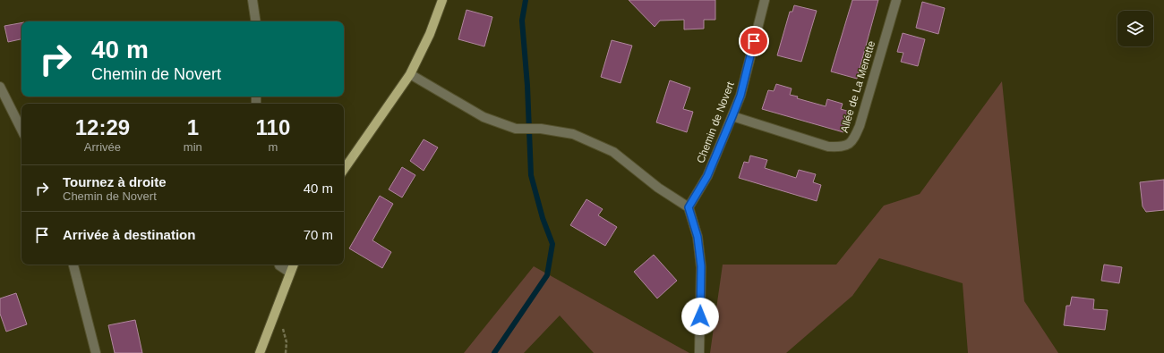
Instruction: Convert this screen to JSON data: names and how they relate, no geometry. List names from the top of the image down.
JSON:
{
  "streets": {
    "street": ["Allée de La Menette", "Chemin de Novert"]
  },
  "crossings": [
    ["Allée de La Menette", "Chemin de Novert"]
  ],
  "page": {
    "turn": ["40 m", "Chemin de Novert"],
    "eta": [
      "12:29",
      "Arrivée",
      "1",
      "min",
      "110",
      "m"
    ],
    "list": [
      {
        "name": "Tournez à droite",
        "note": "Chemin de Novert",
        "value": "40 m"
      },
      {
        "name": "Arrivée à destination",
        "value": "70 m"
      }
    ]
  }
}
